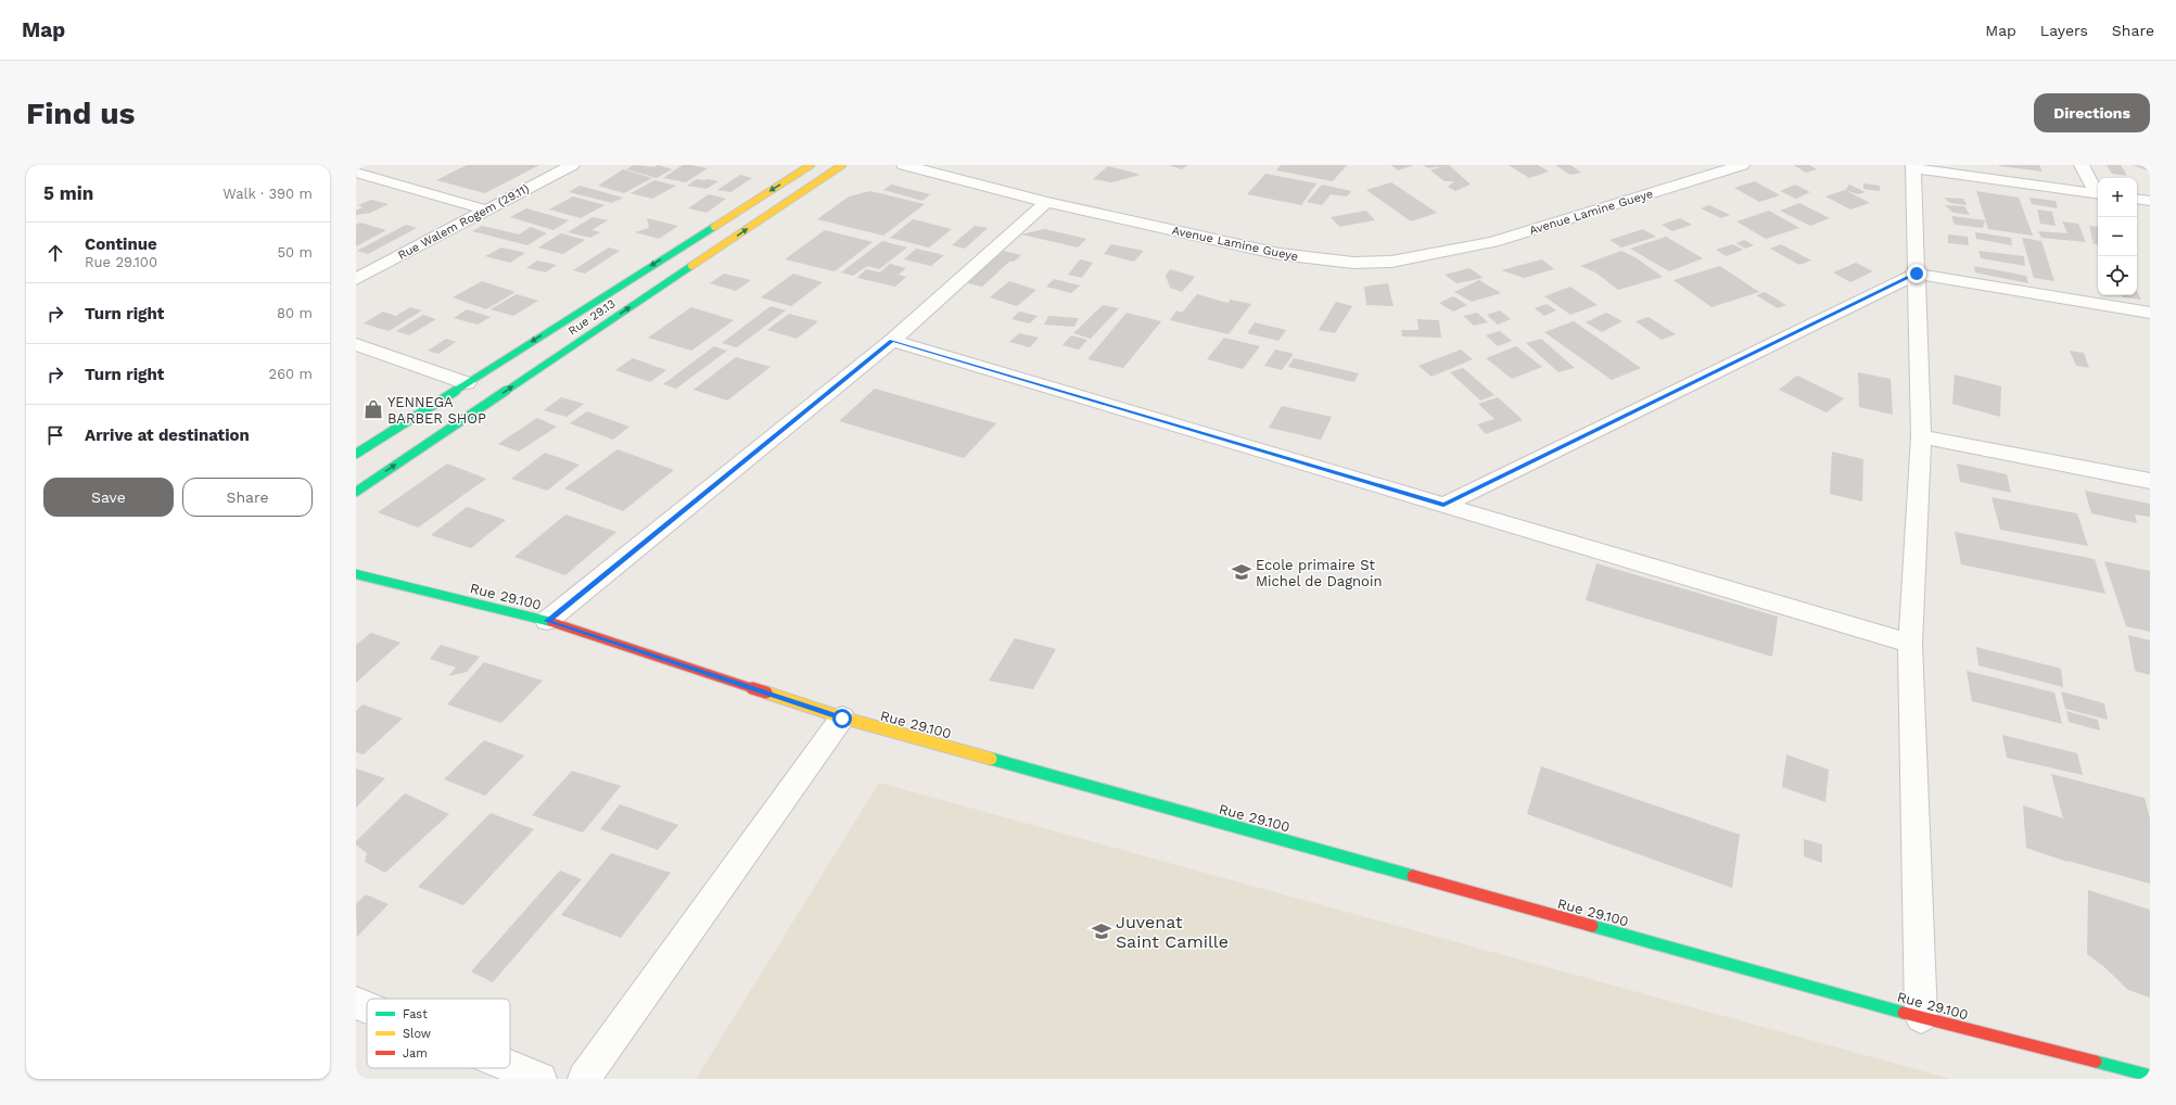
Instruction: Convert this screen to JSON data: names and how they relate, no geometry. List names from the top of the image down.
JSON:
{
  "streets": {
    "street": [
      "Avenue Lamine Gueye",
      "Rue Walem Rogem (29.11)",
      "Rue 29.13",
      "Rue 29.100"
    ]
  },
  "places": {
    "shop": ["YENNEGA BARBER SHOP"],
    "school or university": ["Ecole primaire St Michel de Dagnoin", "Juvenat Saint Camille"]
  },
  "legend": ["Fast", "Slow", "Jam"],
  "page": {
    "header": "Map",
    "nav": ["Map", "Layers", "Share"],
    "buttons": [
      "Directions",
      ["Save", "Share"]
    ],
    "title": "Find us",
    "heading": ["5 min", "Walk · 390 m"],
    "map_buttons": ["+", "−"],
    "list": [
      ["Continue", "Rue 29.100", "50 m"],
      ["Turn right", "80 m"],
      ["Turn right", "260 m"],
      "Arrive at destination"
    ]
  }
}
